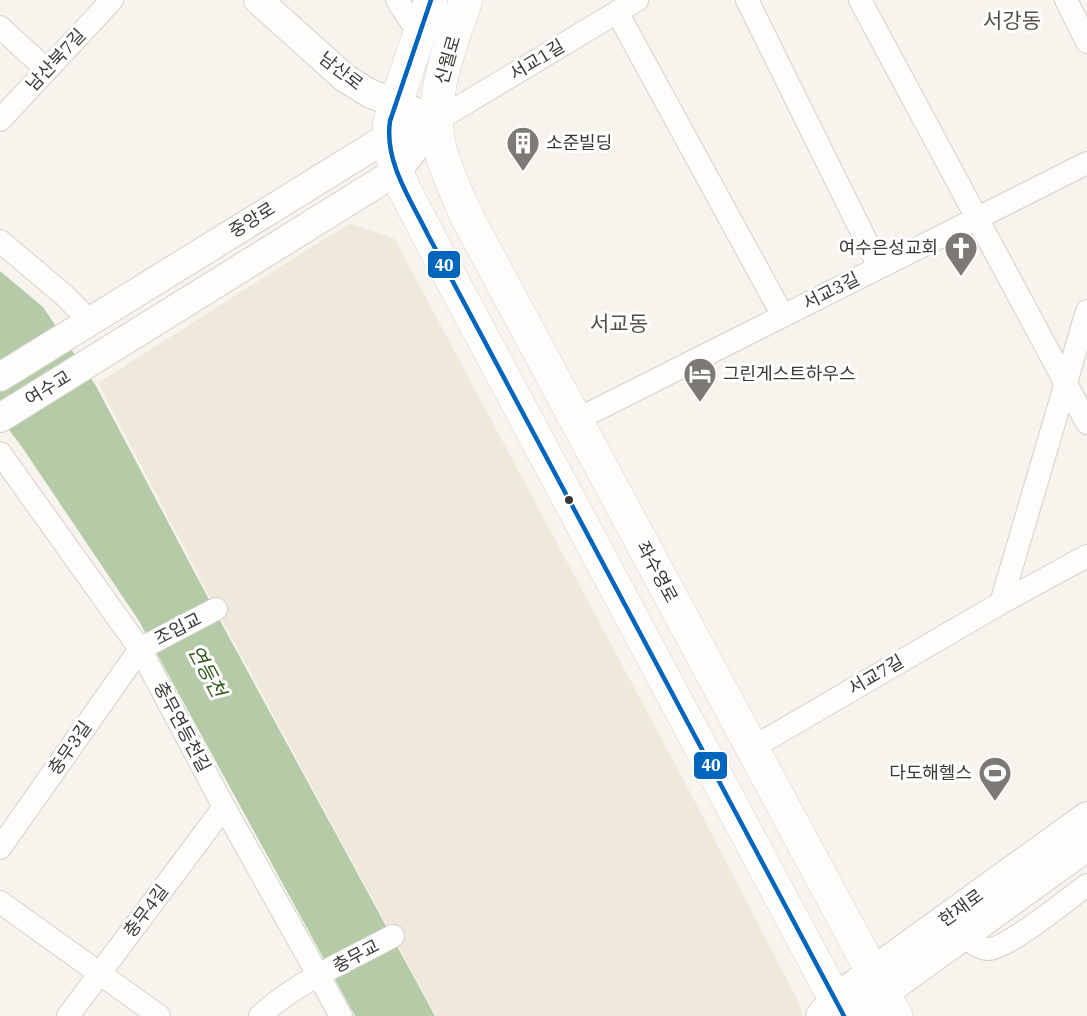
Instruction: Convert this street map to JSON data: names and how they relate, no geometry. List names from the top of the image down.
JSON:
{
  "streets": {
    "main road": ["신월로", "좌수영로"],
    "street": [
      "남산북7길",
      "서교1길",
      "남산로",
      "중앙로",
      "서교3길",
      "여수교",
      "조입교",
      "서교7길",
      "충무연등천길",
      "충무3길",
      "한재로",
      "충무4길",
      "충무교"
    ]
  },
  "crossings": [
    ["신월로", "서교1길"],
    ["신월로", "남산로"],
    ["신월로", "중앙로"],
    ["신월로", "좌수영로"],
    ["서교1길", "남산로"],
    ["서교1길", "중앙로"],
    ["서교1길", "좌수영로"],
    ["남산로", "중앙로"],
    ["남산로", "좌수영로"],
    ["중앙로", "여수교"],
    ["중앙로", "좌수영로"],
    ["서교3길", "좌수영로"],
    ["좌수영로", "서교7길"],
    ["좌수영로", "한재로"],
    ["조입교", "충무연등천길"],
    ["조입교", "충무3길"],
    ["충무연등천길", "충무3길"],
    ["충무연등천길", "충무4길"],
    ["충무연등천길", "충무교"]
  ],
  "districts": ["서강동", "서교동"],
  "water": ["연등천"],
  "places": {
    "building": ["소준빌딩"],
    "church": ["여수은성교회"],
    "hotel": ["그린게스트하우스"],
    "sports": ["다도해헬스"]
  },
  "lines": ["transit line 40"]
}
